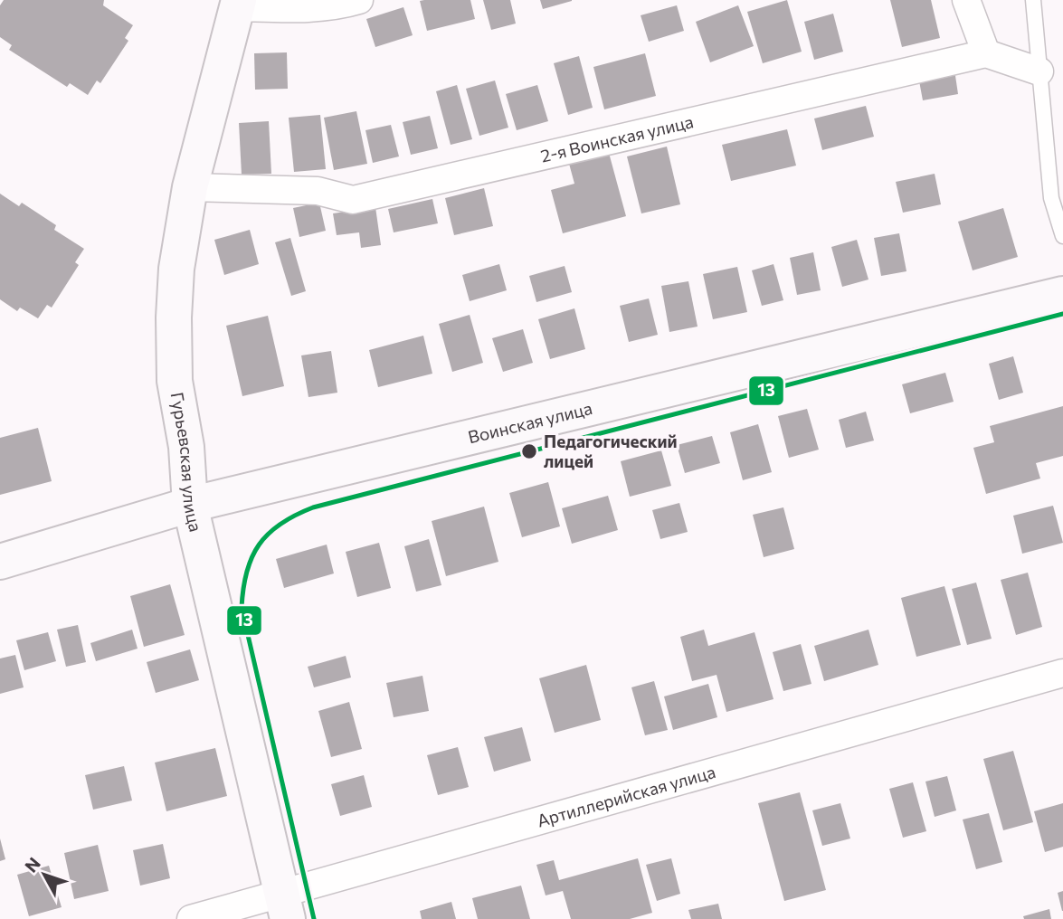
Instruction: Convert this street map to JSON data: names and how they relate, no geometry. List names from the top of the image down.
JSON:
{
  "streets": {
    "street": [
      "2-я Воинская улица",
      "Воинская улица",
      "Гурьевская улица",
      "Артиллерийская улица"
    ]
  },
  "crossings": [
    ["2-я Воинская улица", "Гурьевская улица"],
    ["Воинская улица", "Гурьевская улица"],
    ["Гурьевская улица", "Артиллерийская улица"]
  ],
  "places": ["Педагогический лицей"],
  "lines": ["transit line 13"],
  "north": "top left"
}
